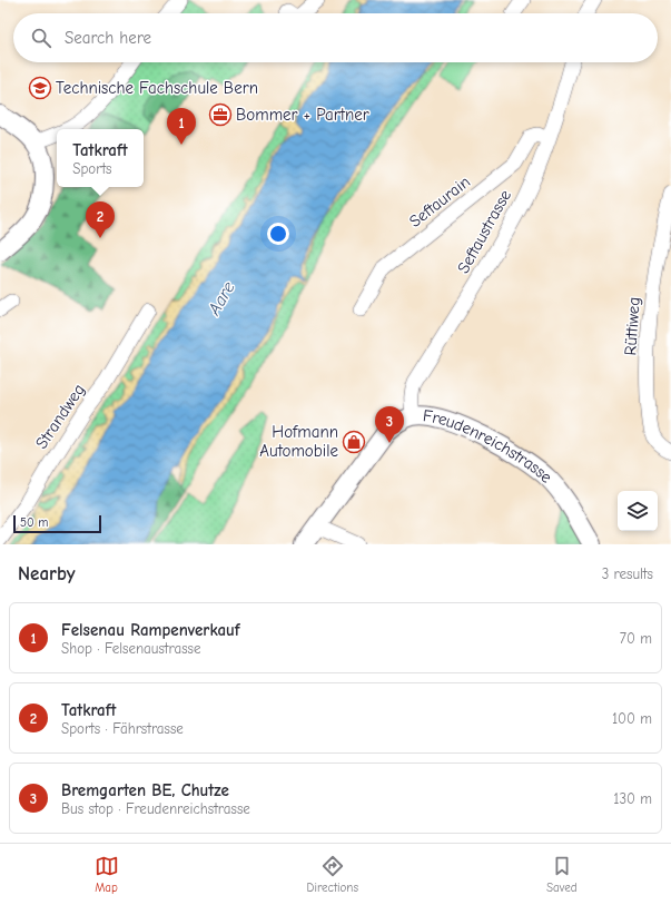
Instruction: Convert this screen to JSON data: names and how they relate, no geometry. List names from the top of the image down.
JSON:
{
  "streets": {
    "street": [
      "Seftaurain",
      "Seftaustrasse",
      "Rüttiweg",
      "Strandweg",
      "Freudenreichstrasse"
    ]
  },
  "crossings": [
    ["Seftaurain", "Seftaustrasse"],
    ["Seftaustrasse", "Freudenreichstrasse"]
  ],
  "water": ["Aare"],
  "places": {
    "school or university": ["Technische Fachschule Bern"],
    "office": ["Bommer + Partner"],
    "shop": ["Hofmann Automobile"]
  },
  "scale_bar": "50 m",
  "page": {
    "search": "Search here",
    "pins": ["1", "2", "3"],
    "popup": ["Tatkraft", "Sports"],
    "scale": "50 m",
    "heading": ["Nearby", "3 results"],
    "list": [
      {
        "mark": "1",
        "name": "Felsenau Rampenverkauf",
        "note": "Shop · Felsenaustrasse",
        "value": "70 m"
      },
      {
        "mark": "2",
        "name": "Tatkraft",
        "note": "Sports · Fährstrasse",
        "value": "100 m"
      },
      {
        "mark": "3",
        "name": "Bremgarten BE, Chutze",
        "note": "Bus stop · Freudenreichstrasse",
        "value": "130 m"
      }
    ],
    "nav": ["Map", "Directions", "Saved"]
  }
}
